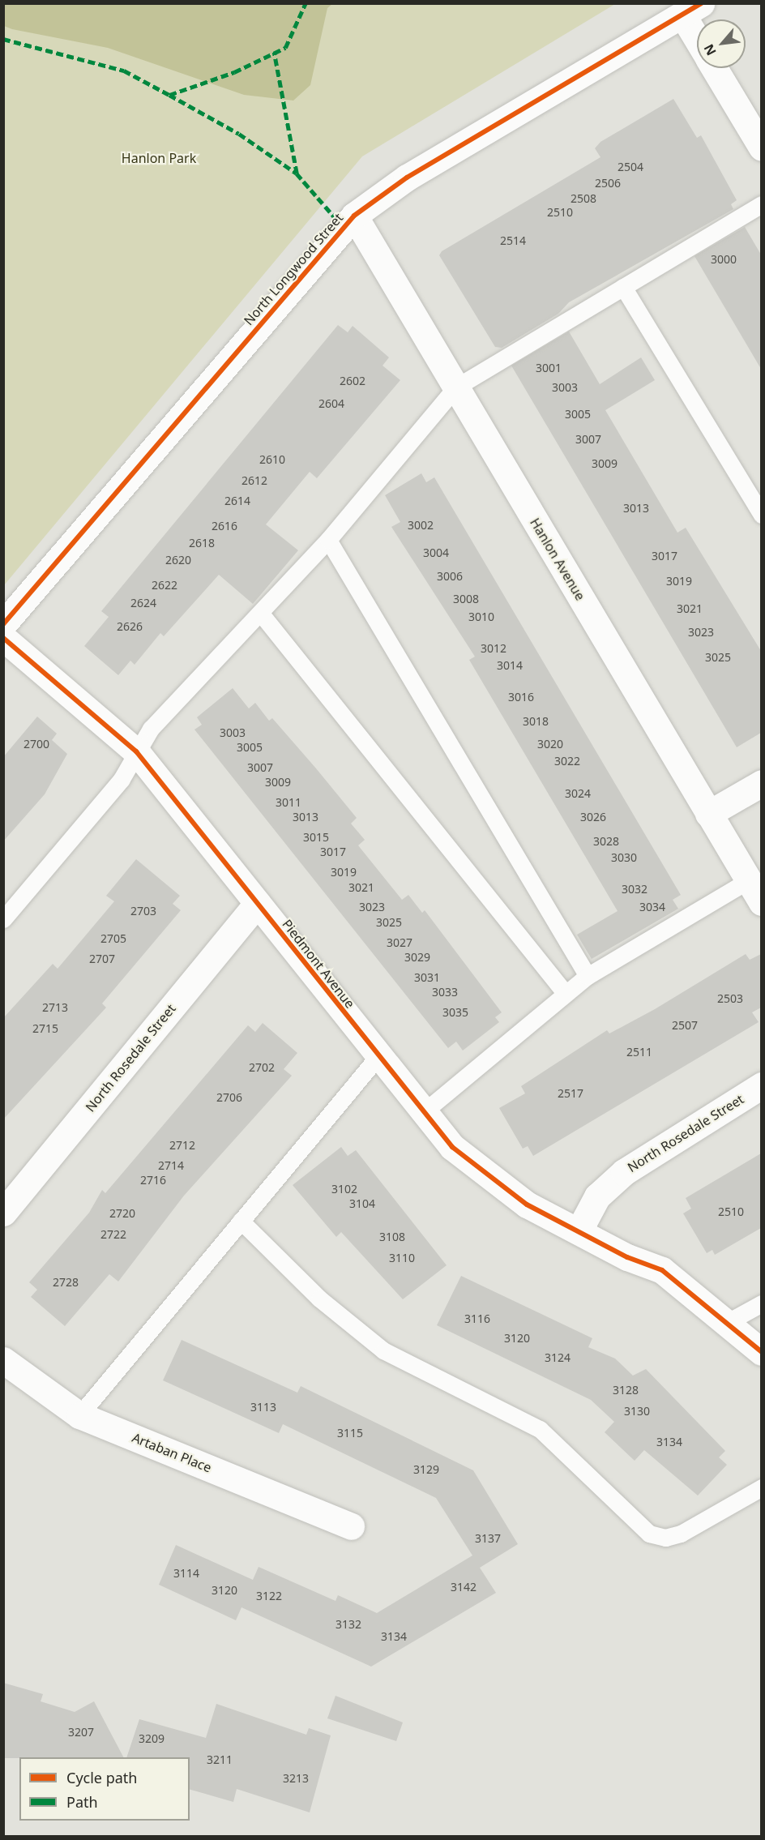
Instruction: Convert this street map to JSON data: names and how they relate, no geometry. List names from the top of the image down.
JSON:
{
  "streets": {
    "street": [
      "North Longwood Street",
      "Hanlon Avenue",
      "Piedmont Avenue",
      "North Rosedale Street",
      "Artaban Place"
    ]
  },
  "crossings": [
    ["North Longwood Street", "Hanlon Avenue"],
    ["Piedmont Avenue", "North Rosedale Street"]
  ],
  "parks": ["Hanlon Park"],
  "house_numbers": [
    "2504",
    "2506",
    "2508",
    "2510",
    "2514",
    "3000",
    "3001",
    "2602",
    "3003",
    "2604",
    "3005",
    "3007",
    "2610",
    "3009",
    "2612",
    "2614",
    "3013",
    "3002",
    "2616",
    "2618",
    "3004",
    "3017",
    "2620",
    "3006",
    "3019",
    "2622",
    "3008",
    "2624",
    "3021",
    "3010",
    "2626",
    "3023",
    "3012",
    "3025",
    "3014",
    "3016",
    "3018",
    "3003",
    "2700",
    "3020",
    "3005",
    "3022",
    "3007",
    "3009",
    "3024",
    "3011",
    "3013",
    "3026",
    "3015",
    "3028",
    "3017",
    "3030",
    "3019",
    "3021",
    "3032",
    "3023",
    "3034",
    "2703",
    "3025",
    "2705",
    "3027",
    "3029",
    "2707",
    "3031",
    "3033",
    "2503",
    "2713",
    "3035",
    "2507",
    "2715",
    "2511",
    "2702",
    "2517",
    "2706",
    "2712",
    "2714",
    "2716",
    "3102",
    "3104",
    "2510",
    "2720",
    "2722",
    "3108",
    "3110",
    "2728",
    "3116",
    "3120",
    "3124",
    "3128",
    "3113",
    "3130",
    "3115",
    "3134",
    "3129",
    "3137",
    "3114",
    "3142",
    "3120",
    "3122",
    "3132",
    "3134",
    "3207",
    "3209",
    "3211",
    "3213"
  ],
  "legend": ["Cycle path", "Path"],
  "north": "bottom left"
}
